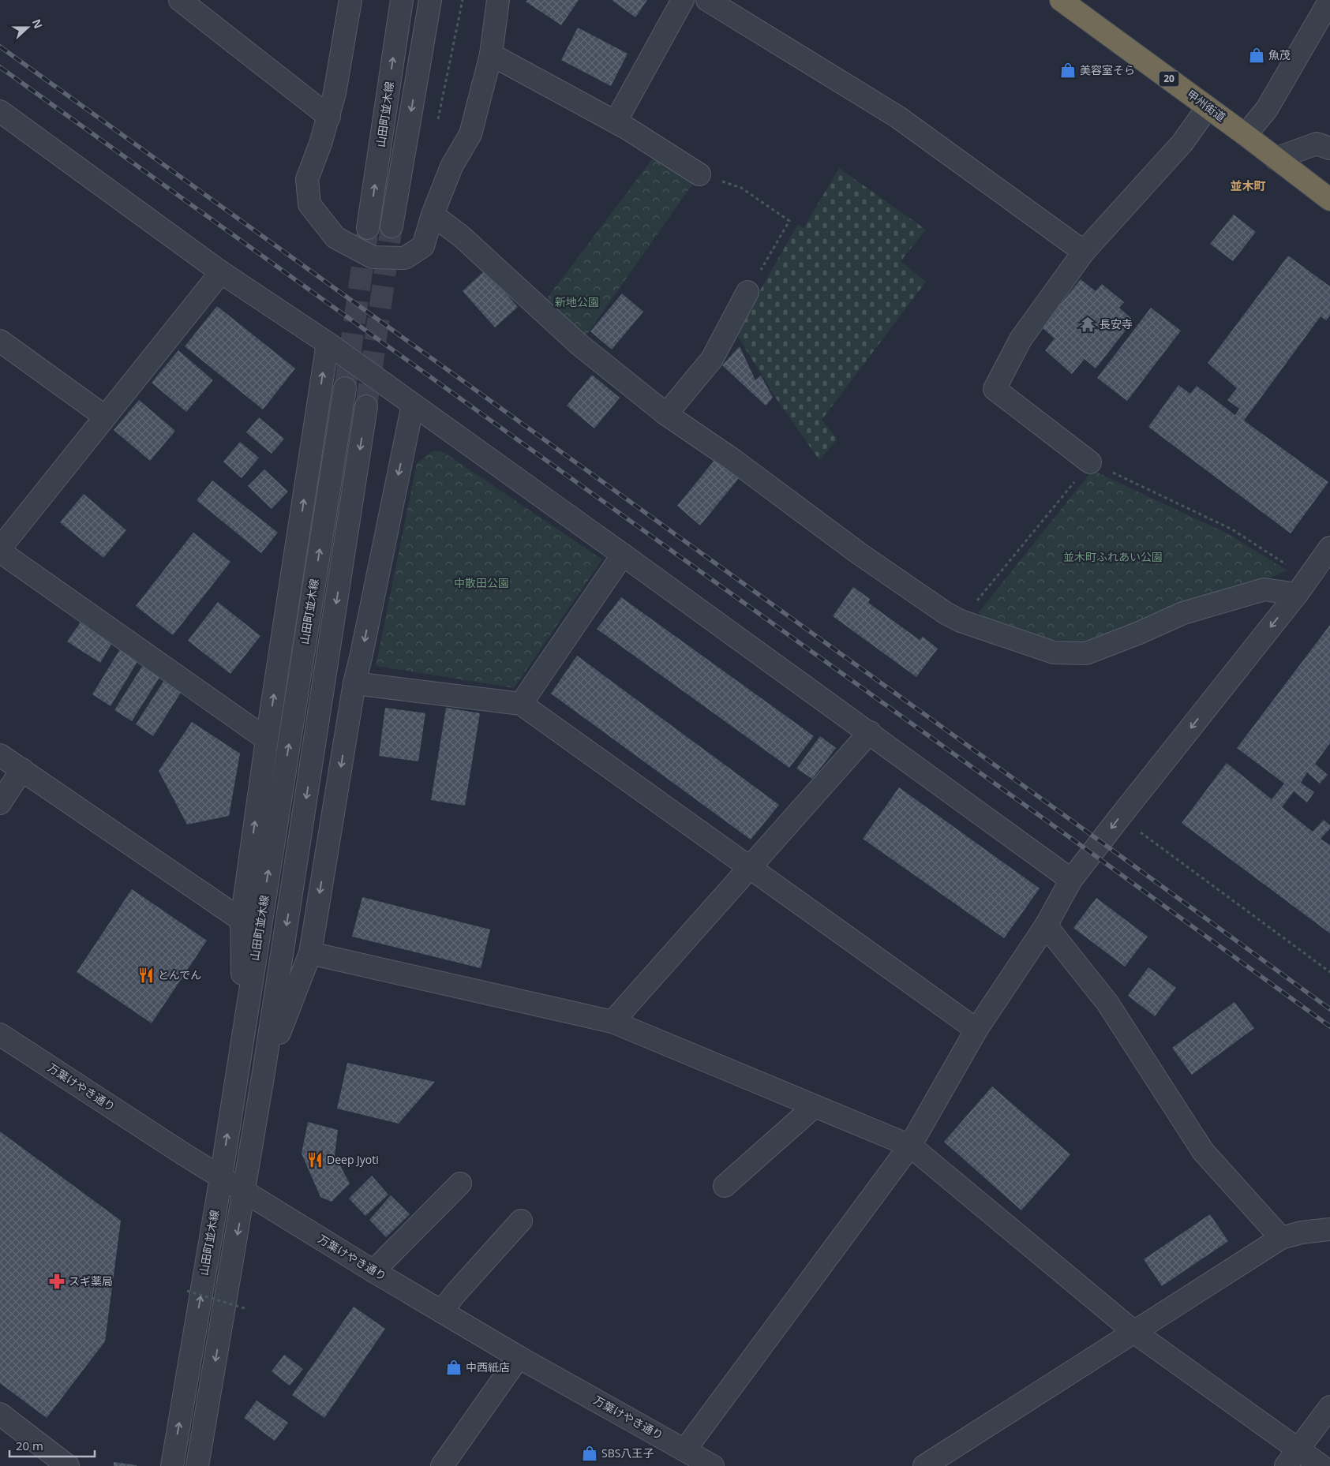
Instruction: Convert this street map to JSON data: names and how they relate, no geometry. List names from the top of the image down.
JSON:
{
  "streets": {
    "highway": ["20", "甲州街道"],
    "street": ["山田町並木線", "万葉けやき通り"]
  },
  "crossings": [
    ["山田町並木線", "万葉けやき通り"]
  ],
  "districts": ["並木町"],
  "parks": ["新地公園", "並木町ふれあい公園", "中散田公園"],
  "places": {
    "shop": [
      "魚茂",
      "美容室そら",
      "中西紙店",
      "SBS八王子"
    ],
    "temple": ["長安寺"],
    "restaurant": ["とんでん", "Deep Jyoti"],
    "pharmacy": ["スギ薬局"]
  },
  "scale_bar": "20 m",
  "north": "right"
}
